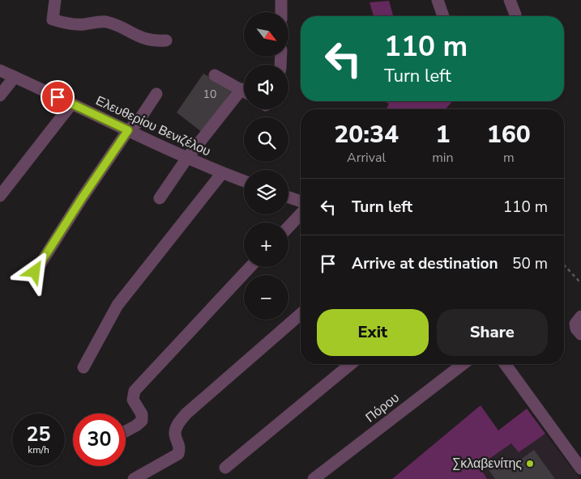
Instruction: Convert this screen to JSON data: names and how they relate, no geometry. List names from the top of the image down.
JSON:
{
  "streets": {
    "street": ["Ελευθερίου Βενιζέλου", "Πόρου"]
  },
  "places": ["Σκλαβενίτης"],
  "house_numbers": ["10"],
  "north": "bottom right",
  "page": {
    "map_buttons": ["+", "−"],
    "turn": ["110 m", "Turn left"],
    "eta": [
      "20:34",
      "Arrival",
      "1",
      "min",
      "160",
      "m"
    ],
    "list": [
      {
        "name": "Turn left",
        "value": "110 m"
      },
      {
        "name": "Arrive at destination",
        "value": "50 m"
      }
    ],
    "buttons": ["Exit", "Share"],
    "speed": "25 km/h",
    "limit": "30"
  }
}
